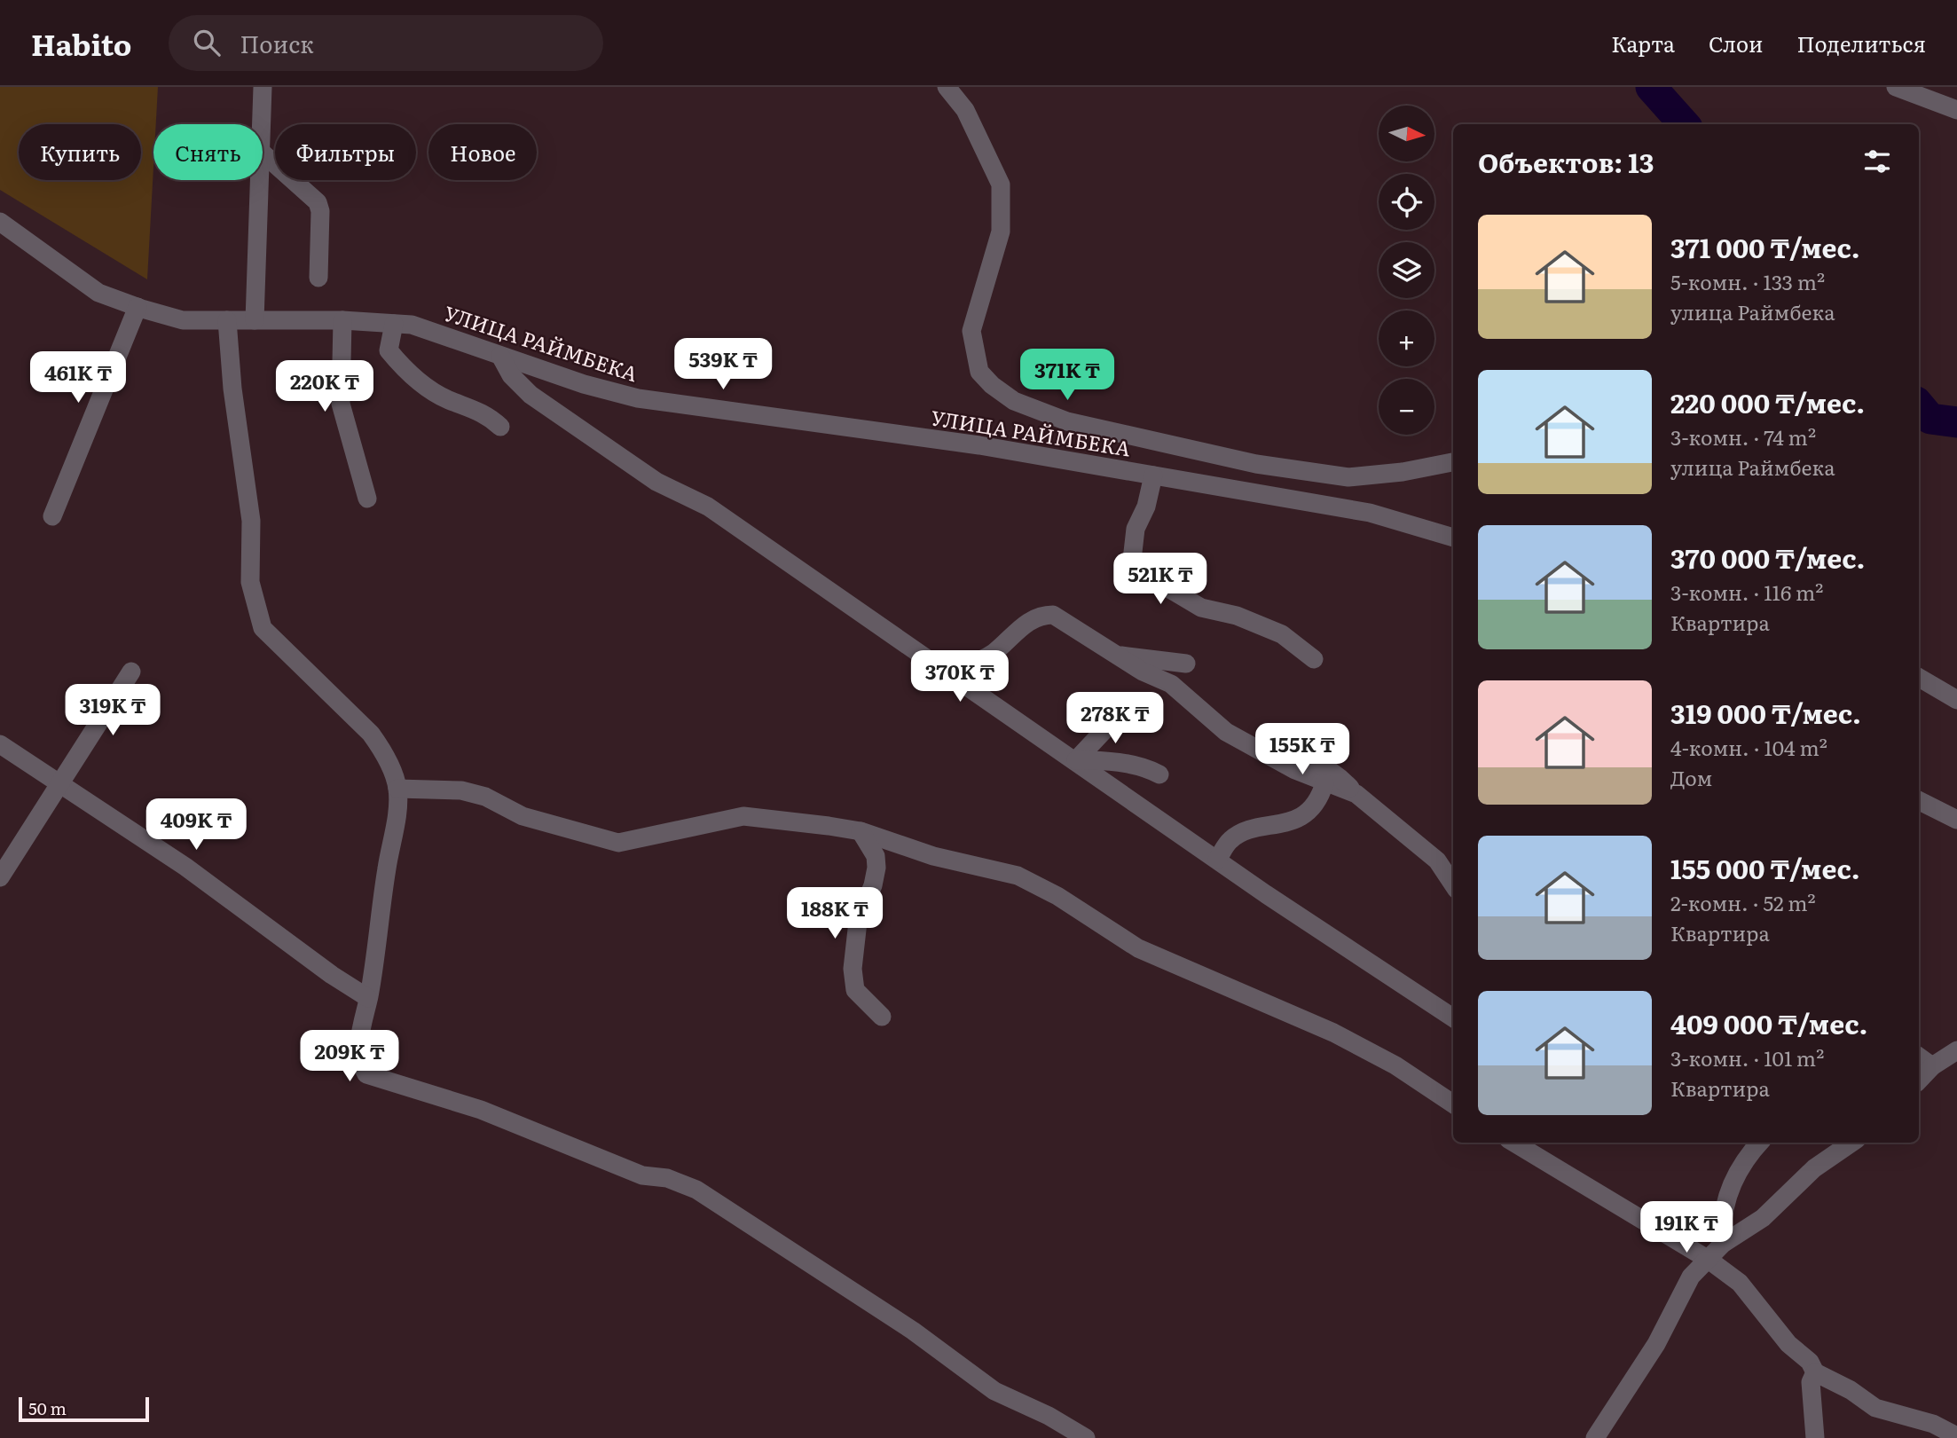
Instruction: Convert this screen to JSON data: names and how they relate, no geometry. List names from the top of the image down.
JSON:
{
  "streets": {
    "street": ["УЛИЦА РАЙМБЕКА"]
  },
  "scale_bar": "50 m",
  "north": "right",
  "page": {
    "header": "Habito",
    "search": "Поиск",
    "nav": ["Карта", "Слои", "Поделиться"],
    "map_buttons": ["+", "−"],
    "chip": [
      "Купить",
      "Снять",
      "Фильтры",
      "Новое"
    ],
    "heading": "Объектов: 13",
    "list": [
      {
        "name": "371 000 ₸/мес.",
        "note": "5-комн. · 133 m² · улица Раймбека"
      },
      {
        "name": "220 000 ₸/мес.",
        "note": "3-комн. · 74 m² · улица Раймбека"
      },
      {
        "name": "370 000 ₸/мес.",
        "note": "3-комн. · 116 m² · Квартира"
      },
      {
        "name": "319 000 ₸/мес.",
        "note": "4-комн. · 104 m² · Дом"
      },
      {
        "name": "155 000 ₸/мес.",
        "note": "2-комн. · 52 m² · Квартира"
      },
      {
        "name": "409 000 ₸/мес.",
        "note": "3-комн. · 101 m² · Квартира"
      }
    ],
    "price": [
      "539K ₸",
      "371K ₸",
      "461K ₸",
      "220K ₸",
      "521K ₸",
      "370K ₸",
      "319K ₸",
      "278K ₸",
      "155K ₸",
      "409K ₸",
      "188K ₸",
      "209K ₸",
      "191K ₸"
    ],
    "scale": "50 m"
  }
}
